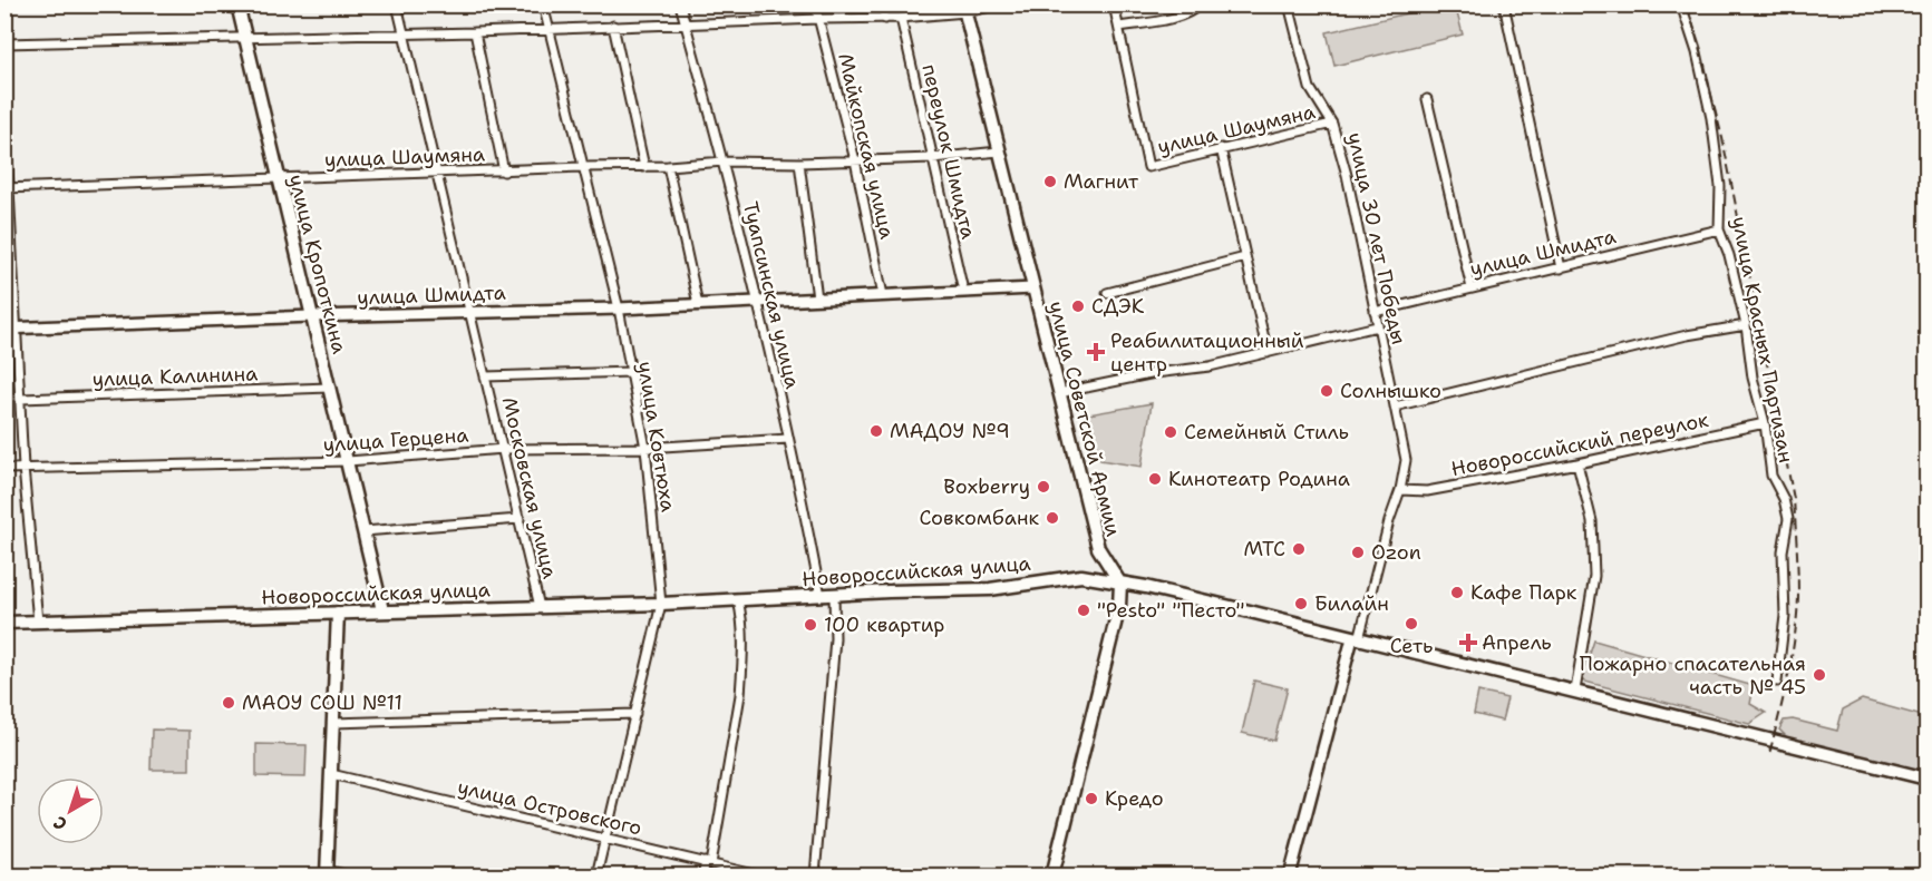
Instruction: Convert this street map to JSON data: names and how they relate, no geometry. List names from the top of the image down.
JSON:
{
  "streets": {
    "main road": ["улица Кропоткина", "улица Советской Армии", "Новороссийская улица"],
    "street": [
      "улица Шаумяна",
      "Майкопская улица",
      "переулок Шмидта",
      "улица 30 лет Победы",
      "улица Шмидта",
      "Туапсинская улица",
      "улица Красных Партизан",
      "улица Калинина",
      "улица Ковтюха",
      "улица Герцена",
      "Новороссийский переулок",
      "Московская улица",
      "улица Островского"
    ]
  },
  "crossings": [
    ["улица Шаумяна", "Майкопская улица"],
    ["улица Шаумяна", "переулок Шмидта"],
    ["улица Шаумяна", "улица 30 лет Победы"],
    ["улица Шаумяна", "улица Кропоткина"],
    ["улица Шаумяна", "Туапсинская улица"],
    ["улица Шаумяна", "улица Советской Армии"],
    ["улица Шаумяна", "улица Ковтюха"],
    ["улица Шаумяна", "Московская улица"],
    ["Майкопская улица", "улица Шмидта"],
    ["переулок Шмидта", "улица Шмидта"],
    ["улица 30 лет Победы", "улица Шмидта"],
    ["улица 30 лет Победы", "Новороссийский переулок"],
    ["улица 30 лет Победы", "Новороссийская улица"],
    ["улица Шмидта", "улица Кропоткина"],
    ["улица Шмидта", "Туапсинская улица"],
    ["улица Шмидта", "улица Красных Партизан"],
    ["улица Шмидта", "улица Советской Армии"],
    ["улица Шмидта", "улица Ковтюха"],
    ["улица Шмидта", "Московская улица"],
    ["улица Кропоткина", "улица Калинина"],
    ["улица Кропоткина", "улица Герцена"],
    ["улица Кропоткина", "Новороссийская улица"],
    ["Туапсинская улица", "улица Герцена"],
    ["Туапсинская улица", "Новороссийская улица"],
    ["улица Красных Партизан", "Новороссийский переулок"],
    ["улица Советской Армии", "Новороссийская улица"],
    ["улица Ковтюха", "улица Герцена"],
    ["улица Ковтюха", "Московская улица"],
    ["улица Ковтюха", "Новороссийская улица"],
    ["улица Ковтюха", "улица Островского"],
    ["улица Герцена", "Московская улица"],
    ["Московская улица", "Новороссийская улица"]
  ],
  "places": {
    "other": [
      "Магнит",
      "СДЭК",
      "Солнышко",
      "МАДОУ №9",
      "Семейный Стиль",
      "Кинотеатр Родина",
      "Boxberry",
      "Совкомбанк",
      "МТС",
      "Ozon",
      "Кафе Парк",
      "Билайн",
      "\"Pesto\" \"Песто\"",
      "Сеть",
      "100 квартир",
      "Пожарно спасательная часть № 45",
      "МАОУ СОШ №11",
      "Кредо"
    ],
    "health": ["Реабилитационный центр", "Апрель"]
  },
  "north": "bottom left"
}
